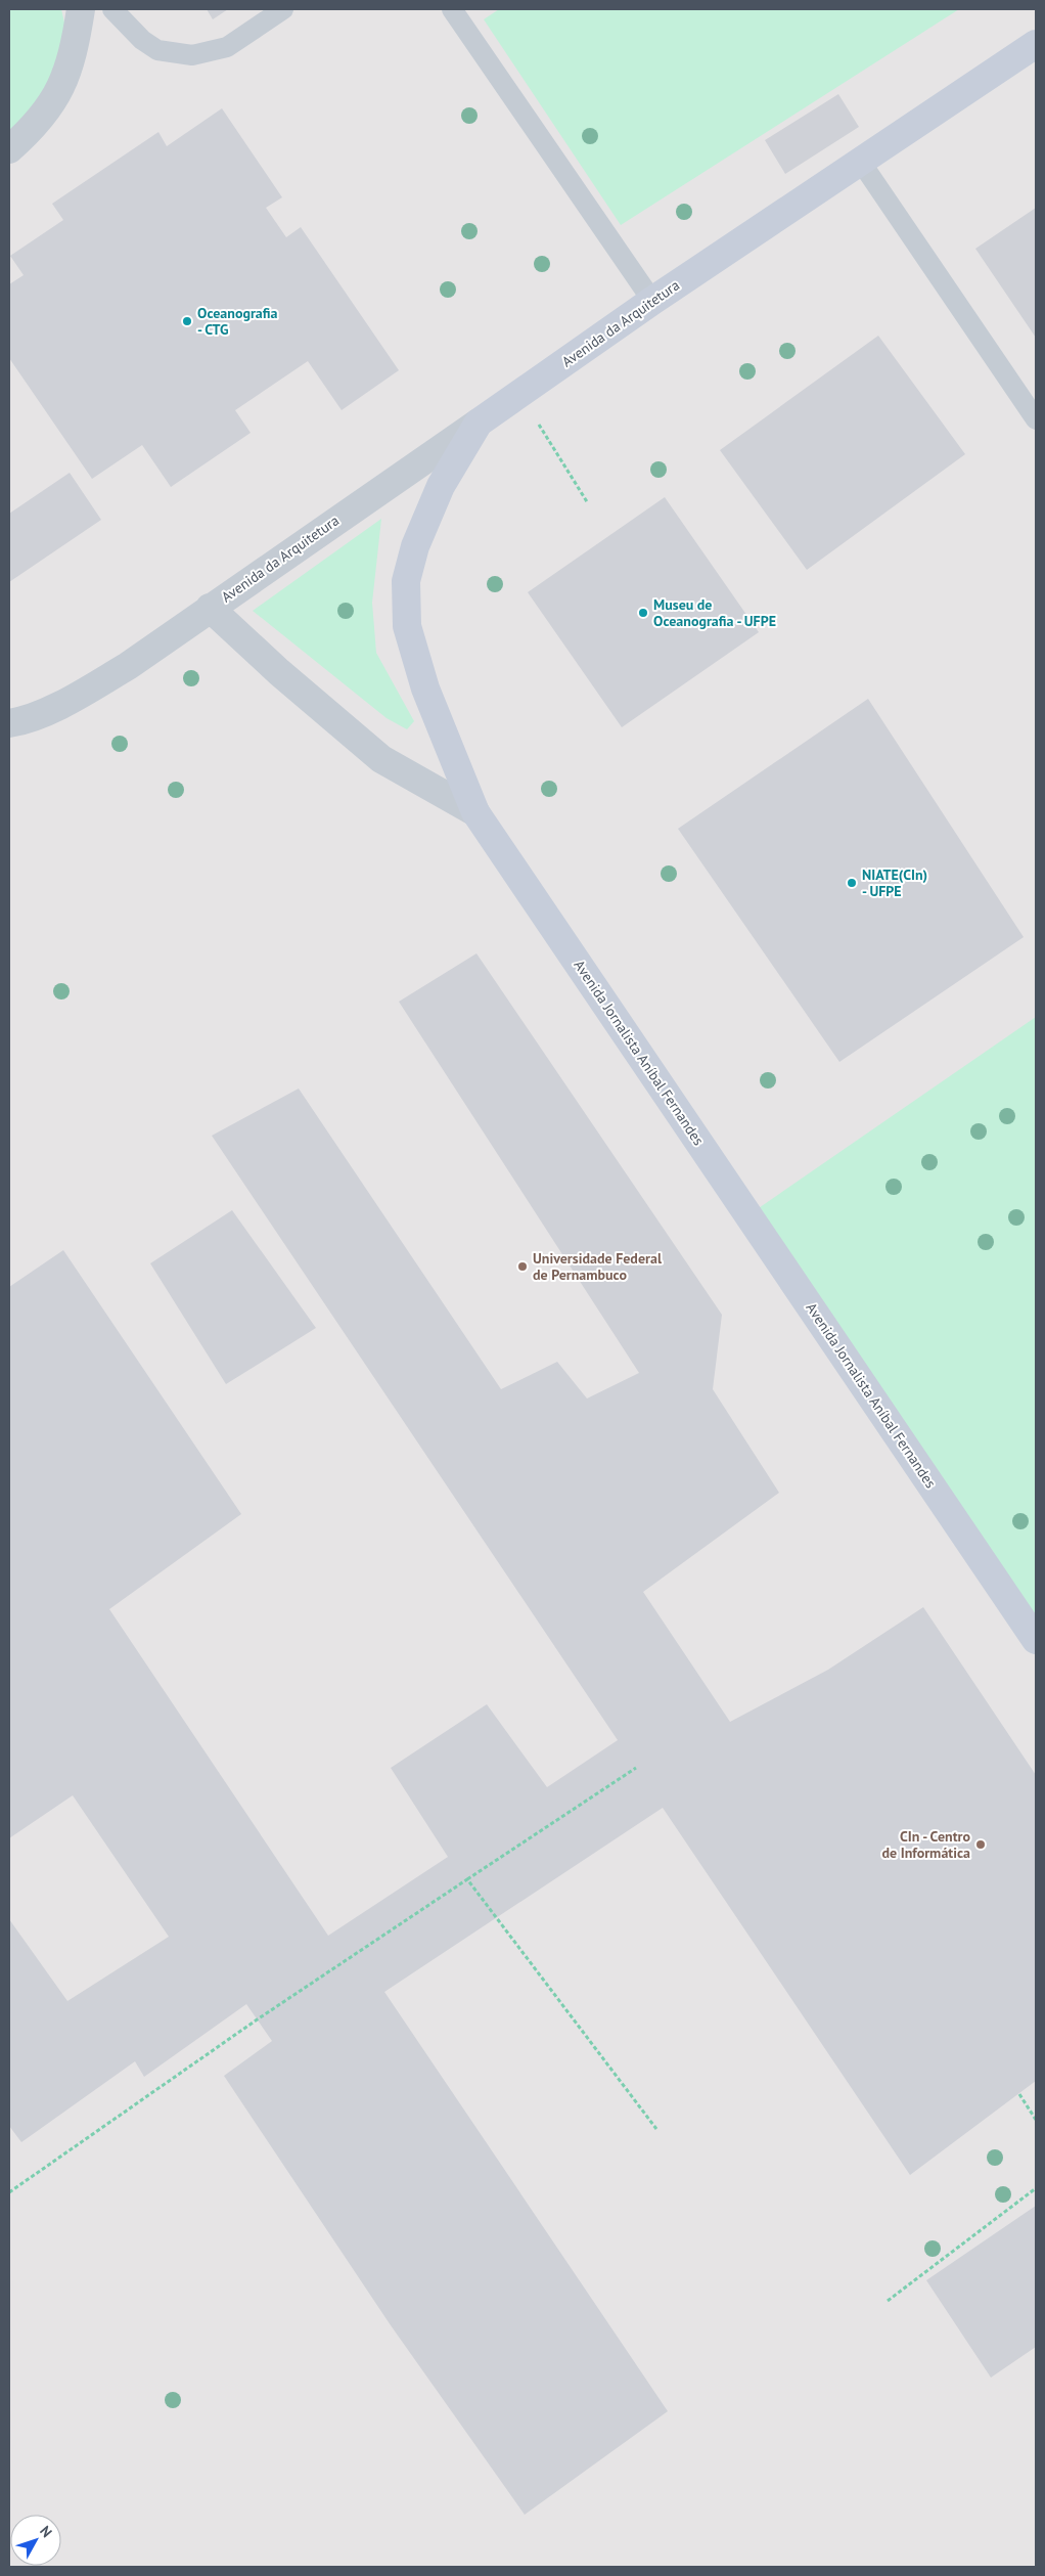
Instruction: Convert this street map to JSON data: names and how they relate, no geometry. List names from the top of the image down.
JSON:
{
  "streets": {
    "street": ["Avenida da Arquitetura", "Avenida Jornalista Aníbal Fernandes"]
  },
  "crossings": [
    ["Avenida da Arquitetura", "Avenida Jornalista Aníbal Fernandes"]
  ],
  "places": [
    "Oceanografia - CTG",
    "Museu de Oceanografia - UFPE",
    "NIATE(CIn) - UFPE",
    "Universidade Federal de Pernambuco",
    "CIn - Centro de Informática"
  ],
  "north": "top right"
}
